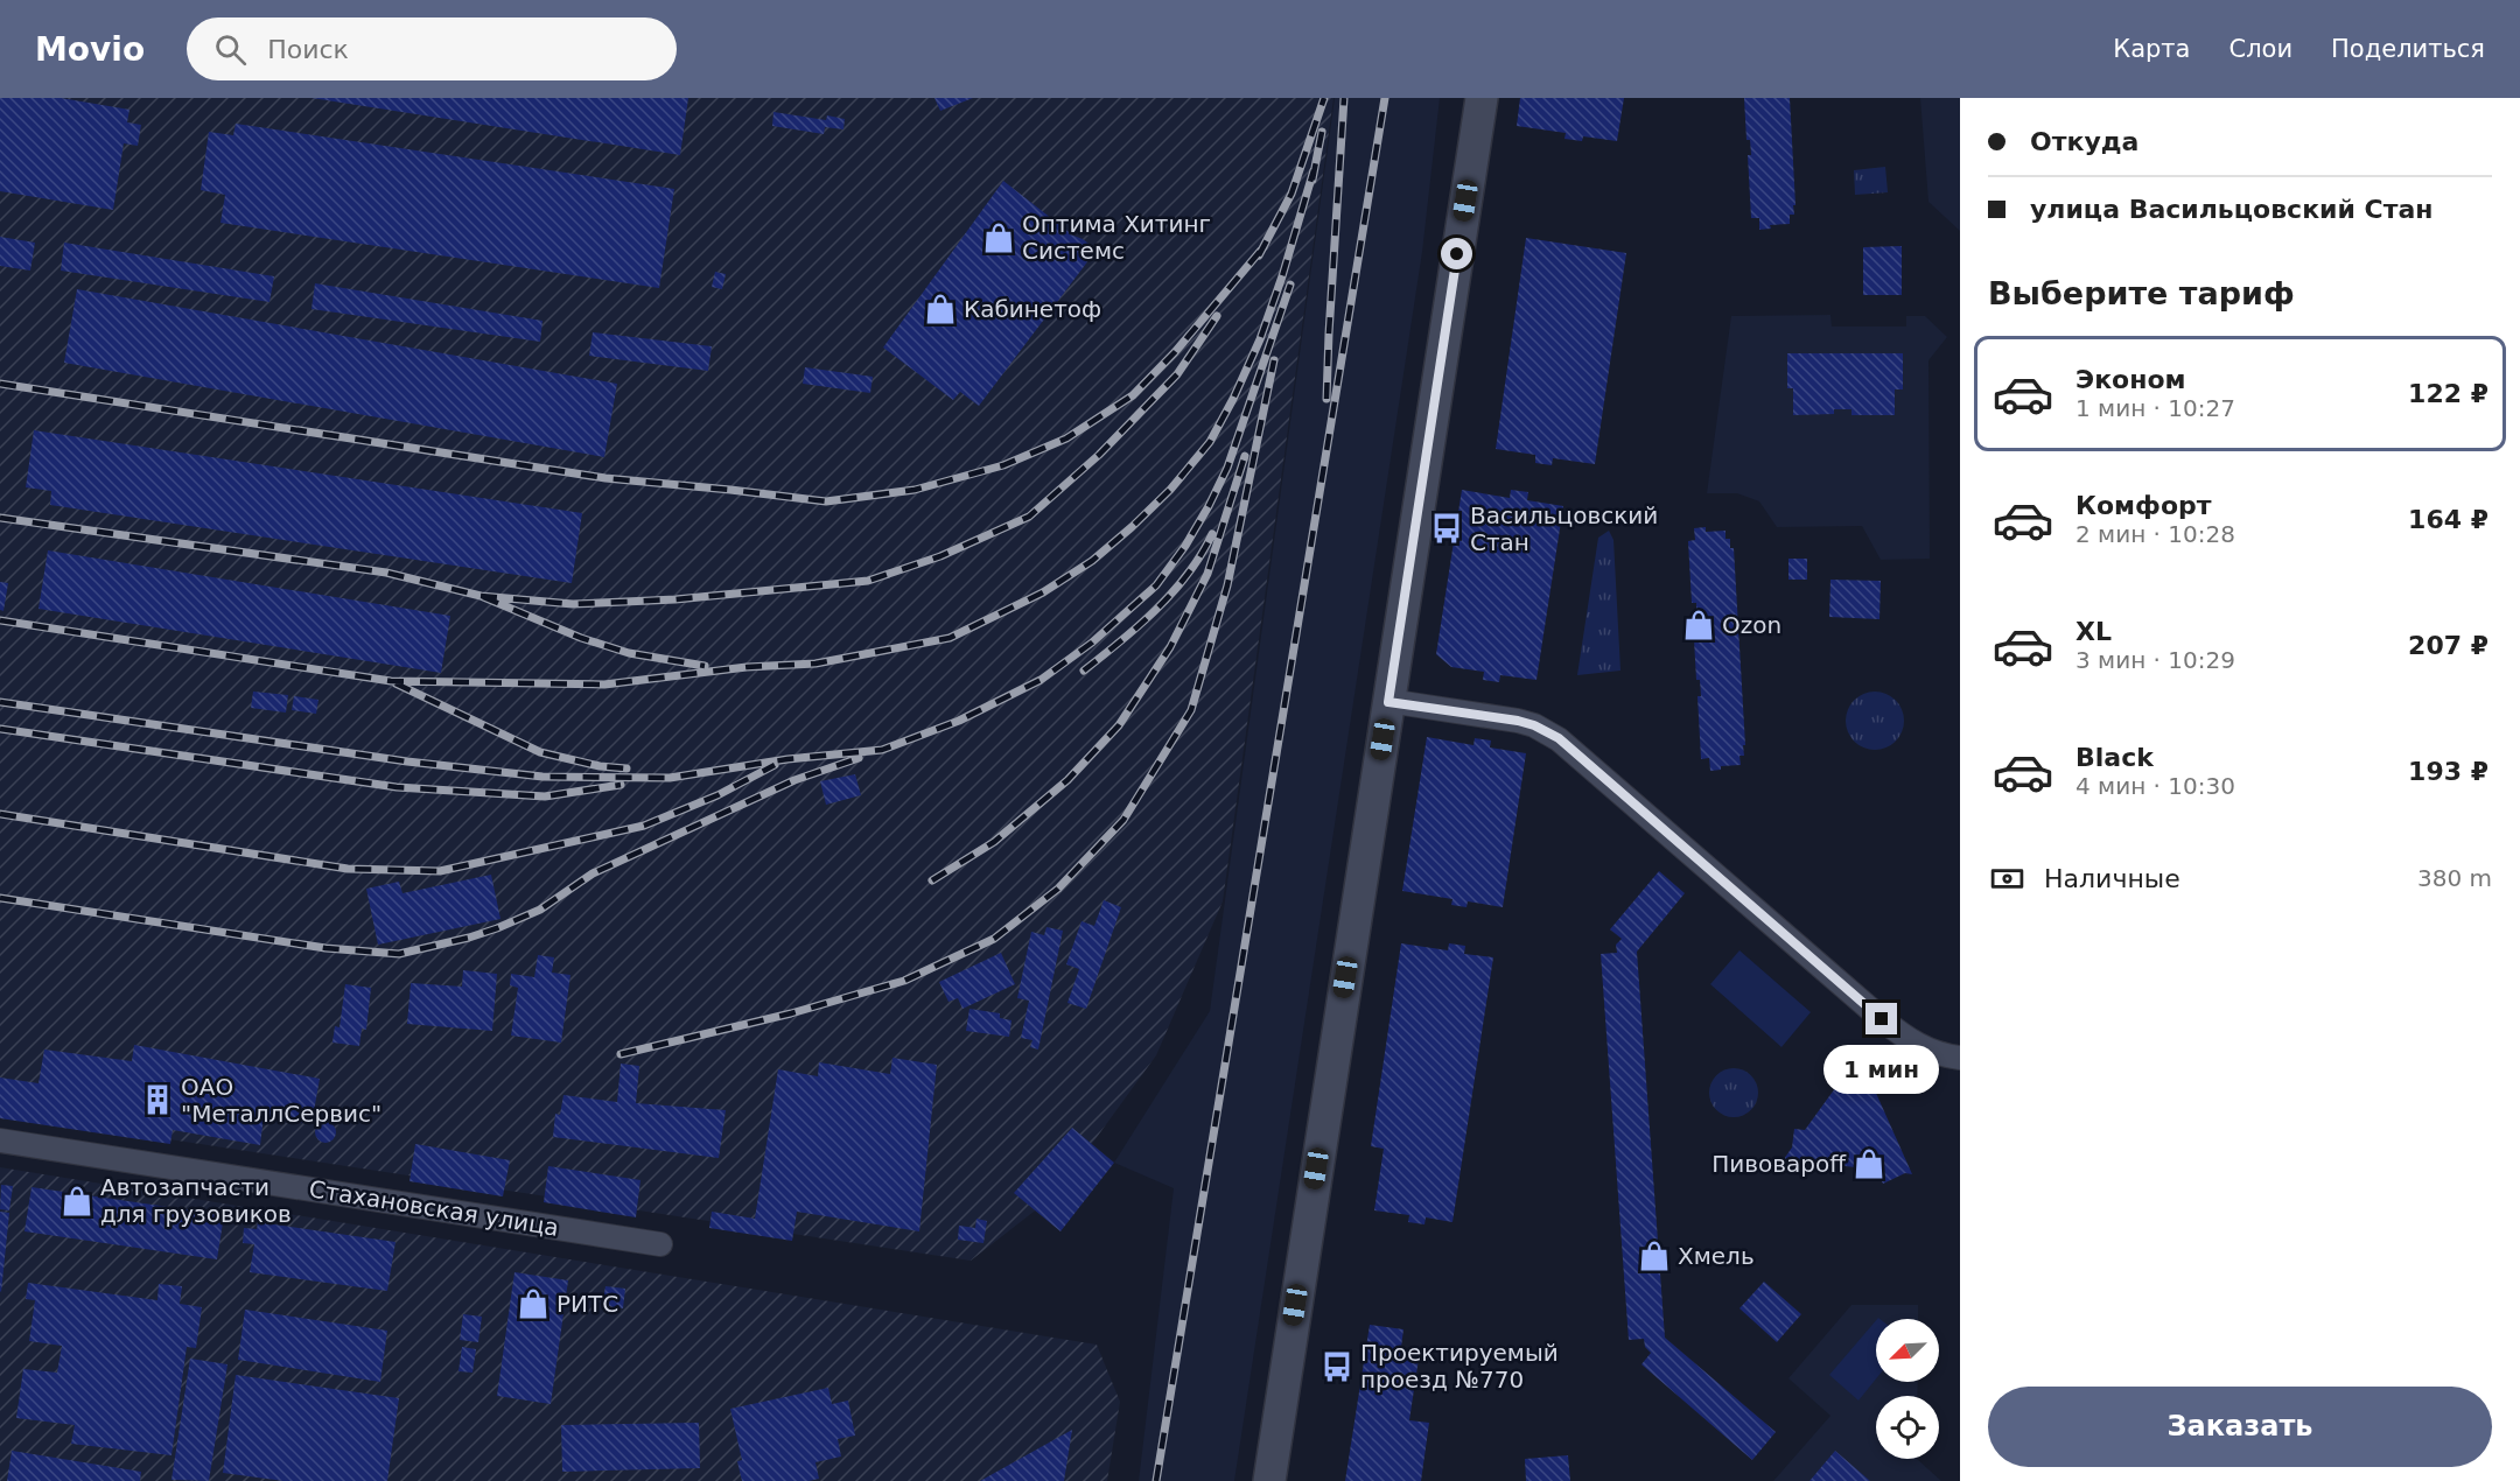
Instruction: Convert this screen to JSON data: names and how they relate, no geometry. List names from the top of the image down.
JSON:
{
  "streets": {
    "street": ["Стахановская улица"]
  },
  "places": {
    "shop": [
      "Оптима Хитинг Системс",
      "Кабинетоф",
      "Ozon",
      "Пивовароff",
      "Автозапчасти для грузовиков",
      "Хмель",
      "РИТС"
    ],
    "bus stop": ["Васильцовский Стан", "Проектируемый проезд №770"],
    "building": ["ОАО \"МеталлСервис\""]
  },
  "north": "bottom left",
  "page": {
    "header": "Movio",
    "search": "Поиск",
    "nav": ["Карта", "Слои", "Поделиться"],
    "banner": ["Откуда", "улица Васильцовский Стан"],
    "heading": "Выберите тариф",
    "list": [
      {
        "name": "Эконом",
        "note": "1 мин · 10:27",
        "value": "122 ₽"
      },
      {
        "name": "Комфорт",
        "note": "2 мин · 10:28",
        "value": "164 ₽"
      },
      {
        "name": "XL",
        "note": "3 мин · 10:29",
        "value": "207 ₽"
      },
      {
        "name": "Black",
        "note": "4 мин · 10:30",
        "value": "193 ₽"
      }
    ],
    "pay": ["Наличные", "380 m"],
    "bubble": "1 мин",
    "buttons": "Заказать"
  }
}
